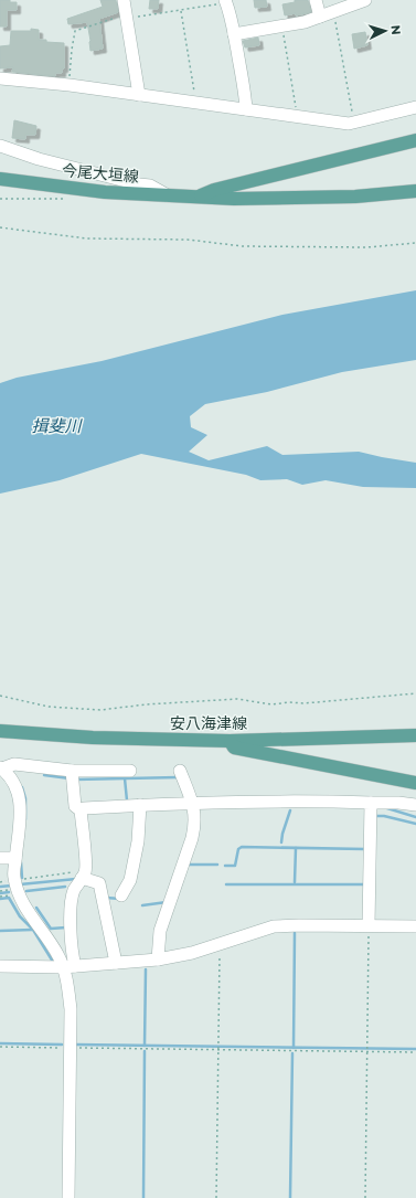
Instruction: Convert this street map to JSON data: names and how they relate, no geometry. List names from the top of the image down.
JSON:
{
  "streets": {
    "main road": ["今尾大垣線", "安八海津線"]
  },
  "water": ["揖斐川"],
  "north": "right"
}
